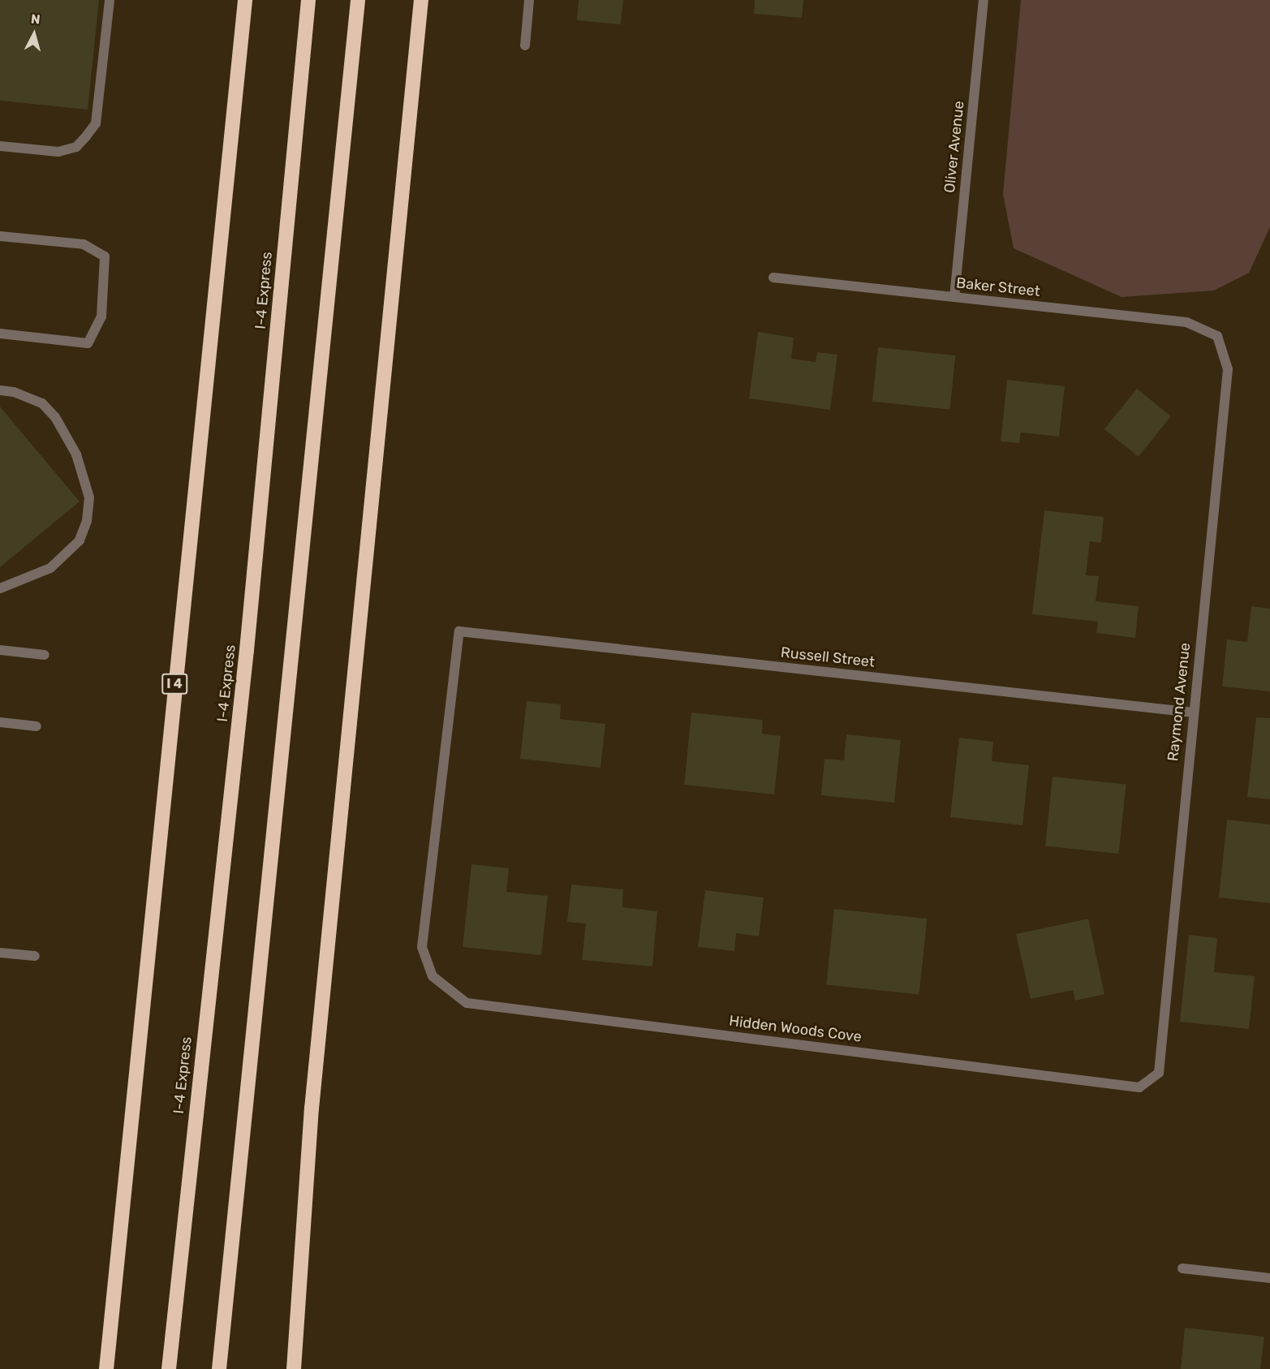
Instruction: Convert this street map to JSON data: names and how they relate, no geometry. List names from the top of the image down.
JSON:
{
  "streets": {
    "highway": ["I-4 Express", "I 4"],
    "street": [
      "Oliver Avenue",
      "Baker Street",
      "Russell Street",
      "Raymond Avenue",
      "Hidden Woods Cove"
    ]
  },
  "crossings": [
    ["Oliver Avenue", "Baker Street"],
    ["Baker Street", "Raymond Avenue"],
    ["Russell Street", "Raymond Avenue"],
    ["Russell Street", "Hidden Woods Cove"],
    ["Raymond Avenue", "Hidden Woods Cove"]
  ],
  "north": "top"
}
